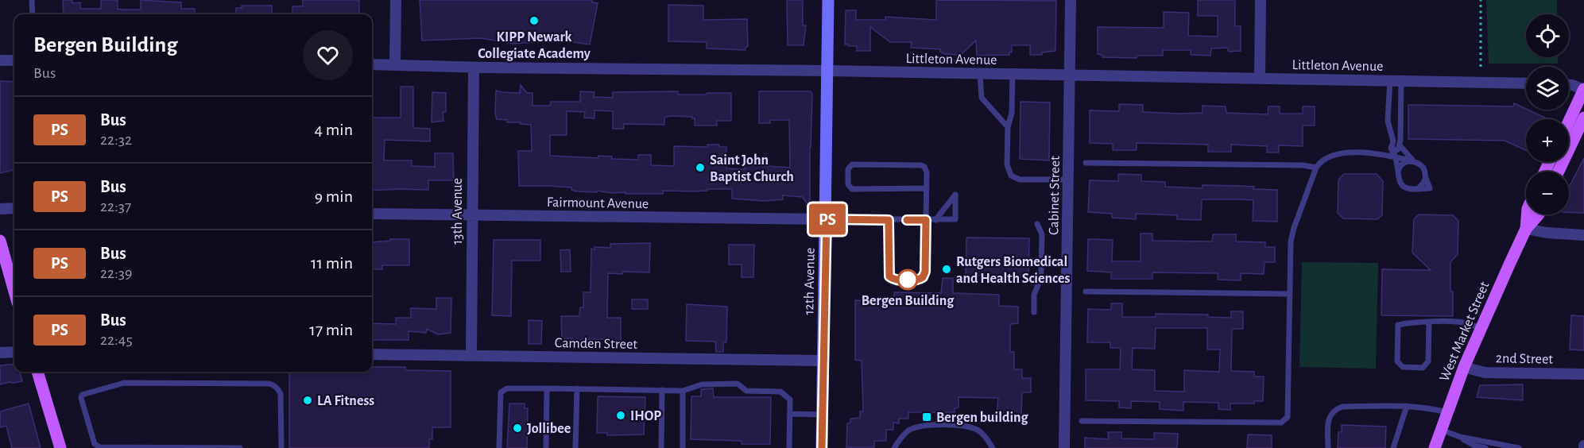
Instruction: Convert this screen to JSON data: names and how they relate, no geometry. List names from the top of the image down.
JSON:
{
  "streets": {
    "main road": ["West Market Street"],
    "street": [
      "Littleton Avenue",
      "Cabinet Street",
      "Fairmount Avenue",
      "13th Avenue",
      "12th Avenue",
      "Camden Street",
      "2nd Street"
    ]
  },
  "crossings": [
    ["Littleton Avenue", "Cabinet Street"],
    ["Littleton Avenue", "13th Avenue"],
    ["Littleton Avenue", "12th Avenue"],
    ["Fairmount Avenue", "13th Avenue"],
    ["Fairmount Avenue", "12th Avenue"],
    ["13th Avenue", "Camden Street"],
    ["12th Avenue", "Camden Street"],
    ["West Market Street", "2nd Street"]
  ],
  "places": {
    "other": [
      "KIPP Newark Collegiate Academy",
      "Saint John Baptist Church",
      "Rutgers Biomedical and Health Sciences",
      "Bergen Building",
      "LA Fitness",
      "IHOP",
      "Jollibee"
    ],
    "transit": ["Bergen building"]
  },
  "lines": ["bus line PS"],
  "page": {
    "on_map": "PS",
    "map_buttons": ["+", "−"],
    "heading": ["Bergen Building", "Bus"],
    "list": [
      {
        "mark": "PS",
        "name": "Bus",
        "note": "22:32",
        "value": "4 min"
      },
      {
        "mark": "PS",
        "name": "Bus",
        "note": "22:37",
        "value": "9 min"
      },
      {
        "mark": "PS",
        "name": "Bus",
        "note": "22:39",
        "value": "11 min"
      },
      {
        "mark": "PS",
        "name": "Bus",
        "note": "22:45",
        "value": "17 min"
      }
    ]
  }
}
